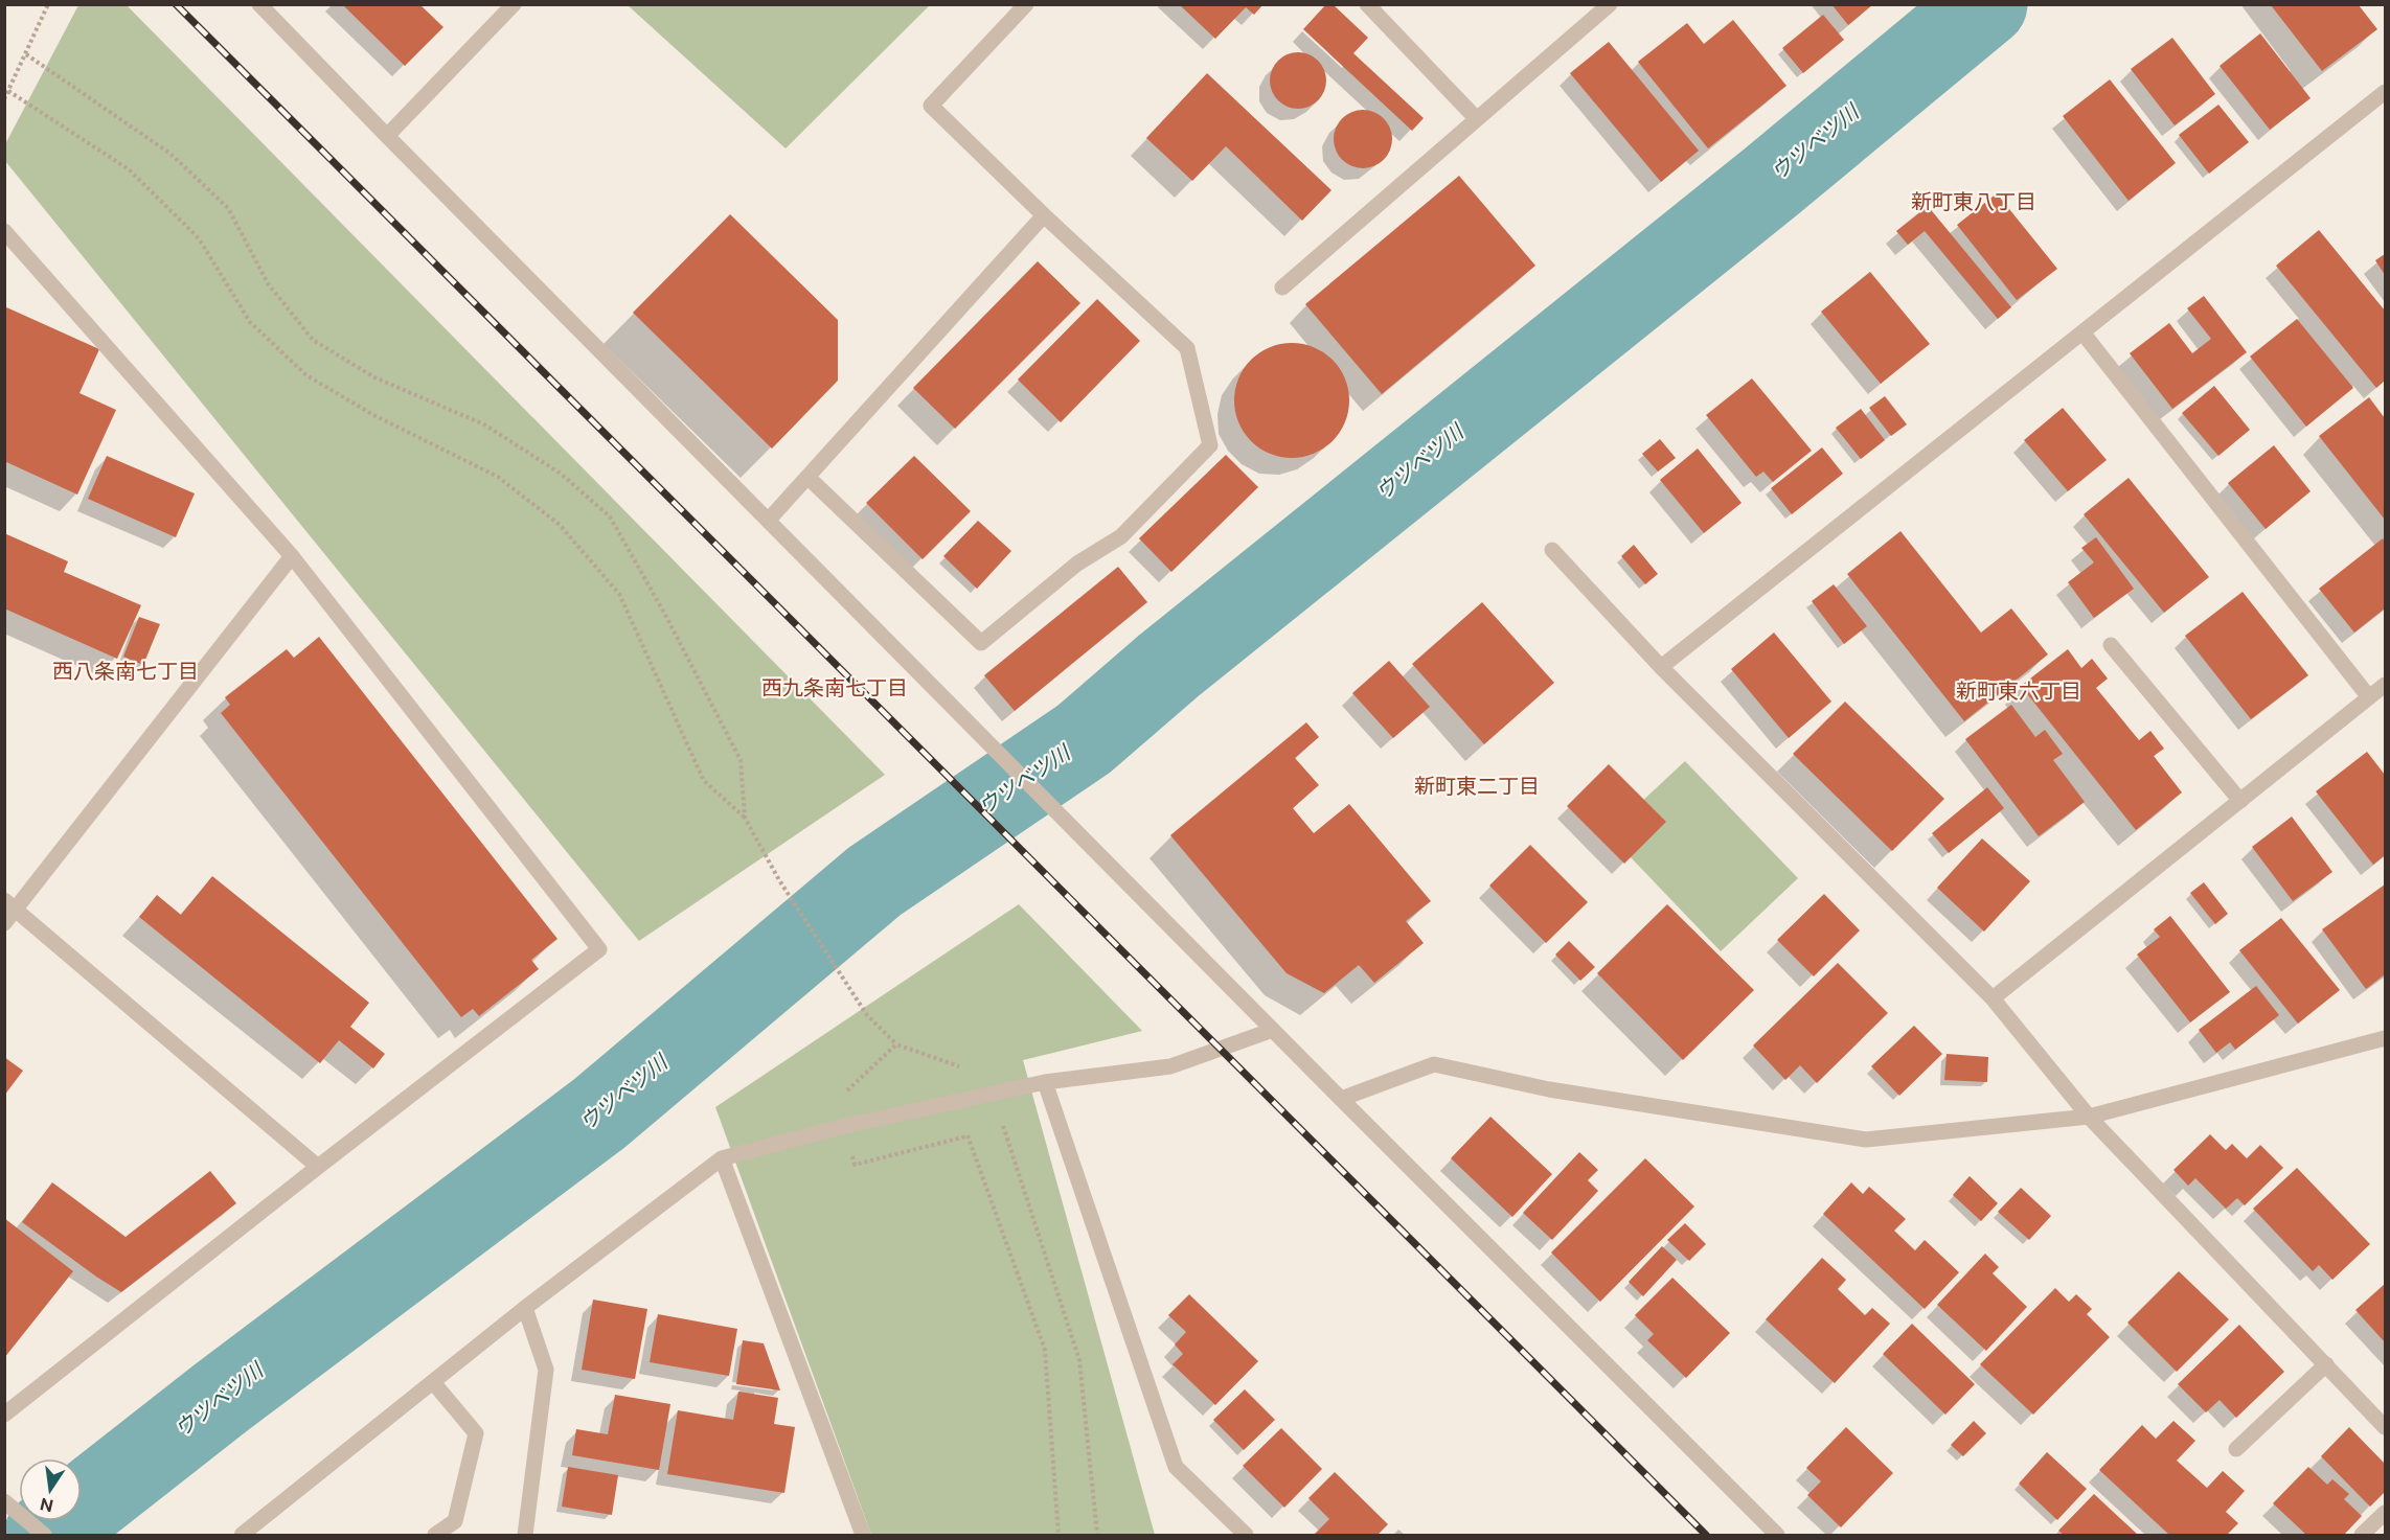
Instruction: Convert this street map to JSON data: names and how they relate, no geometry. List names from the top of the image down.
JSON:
{
  "districts": [
    "新町東八丁目",
    "西八条南七丁目",
    "西九条南七丁目",
    "新町東六丁目",
    "新町東二丁目"
  ],
  "water": ["ウツベツ川"],
  "north": "bottom"
}
